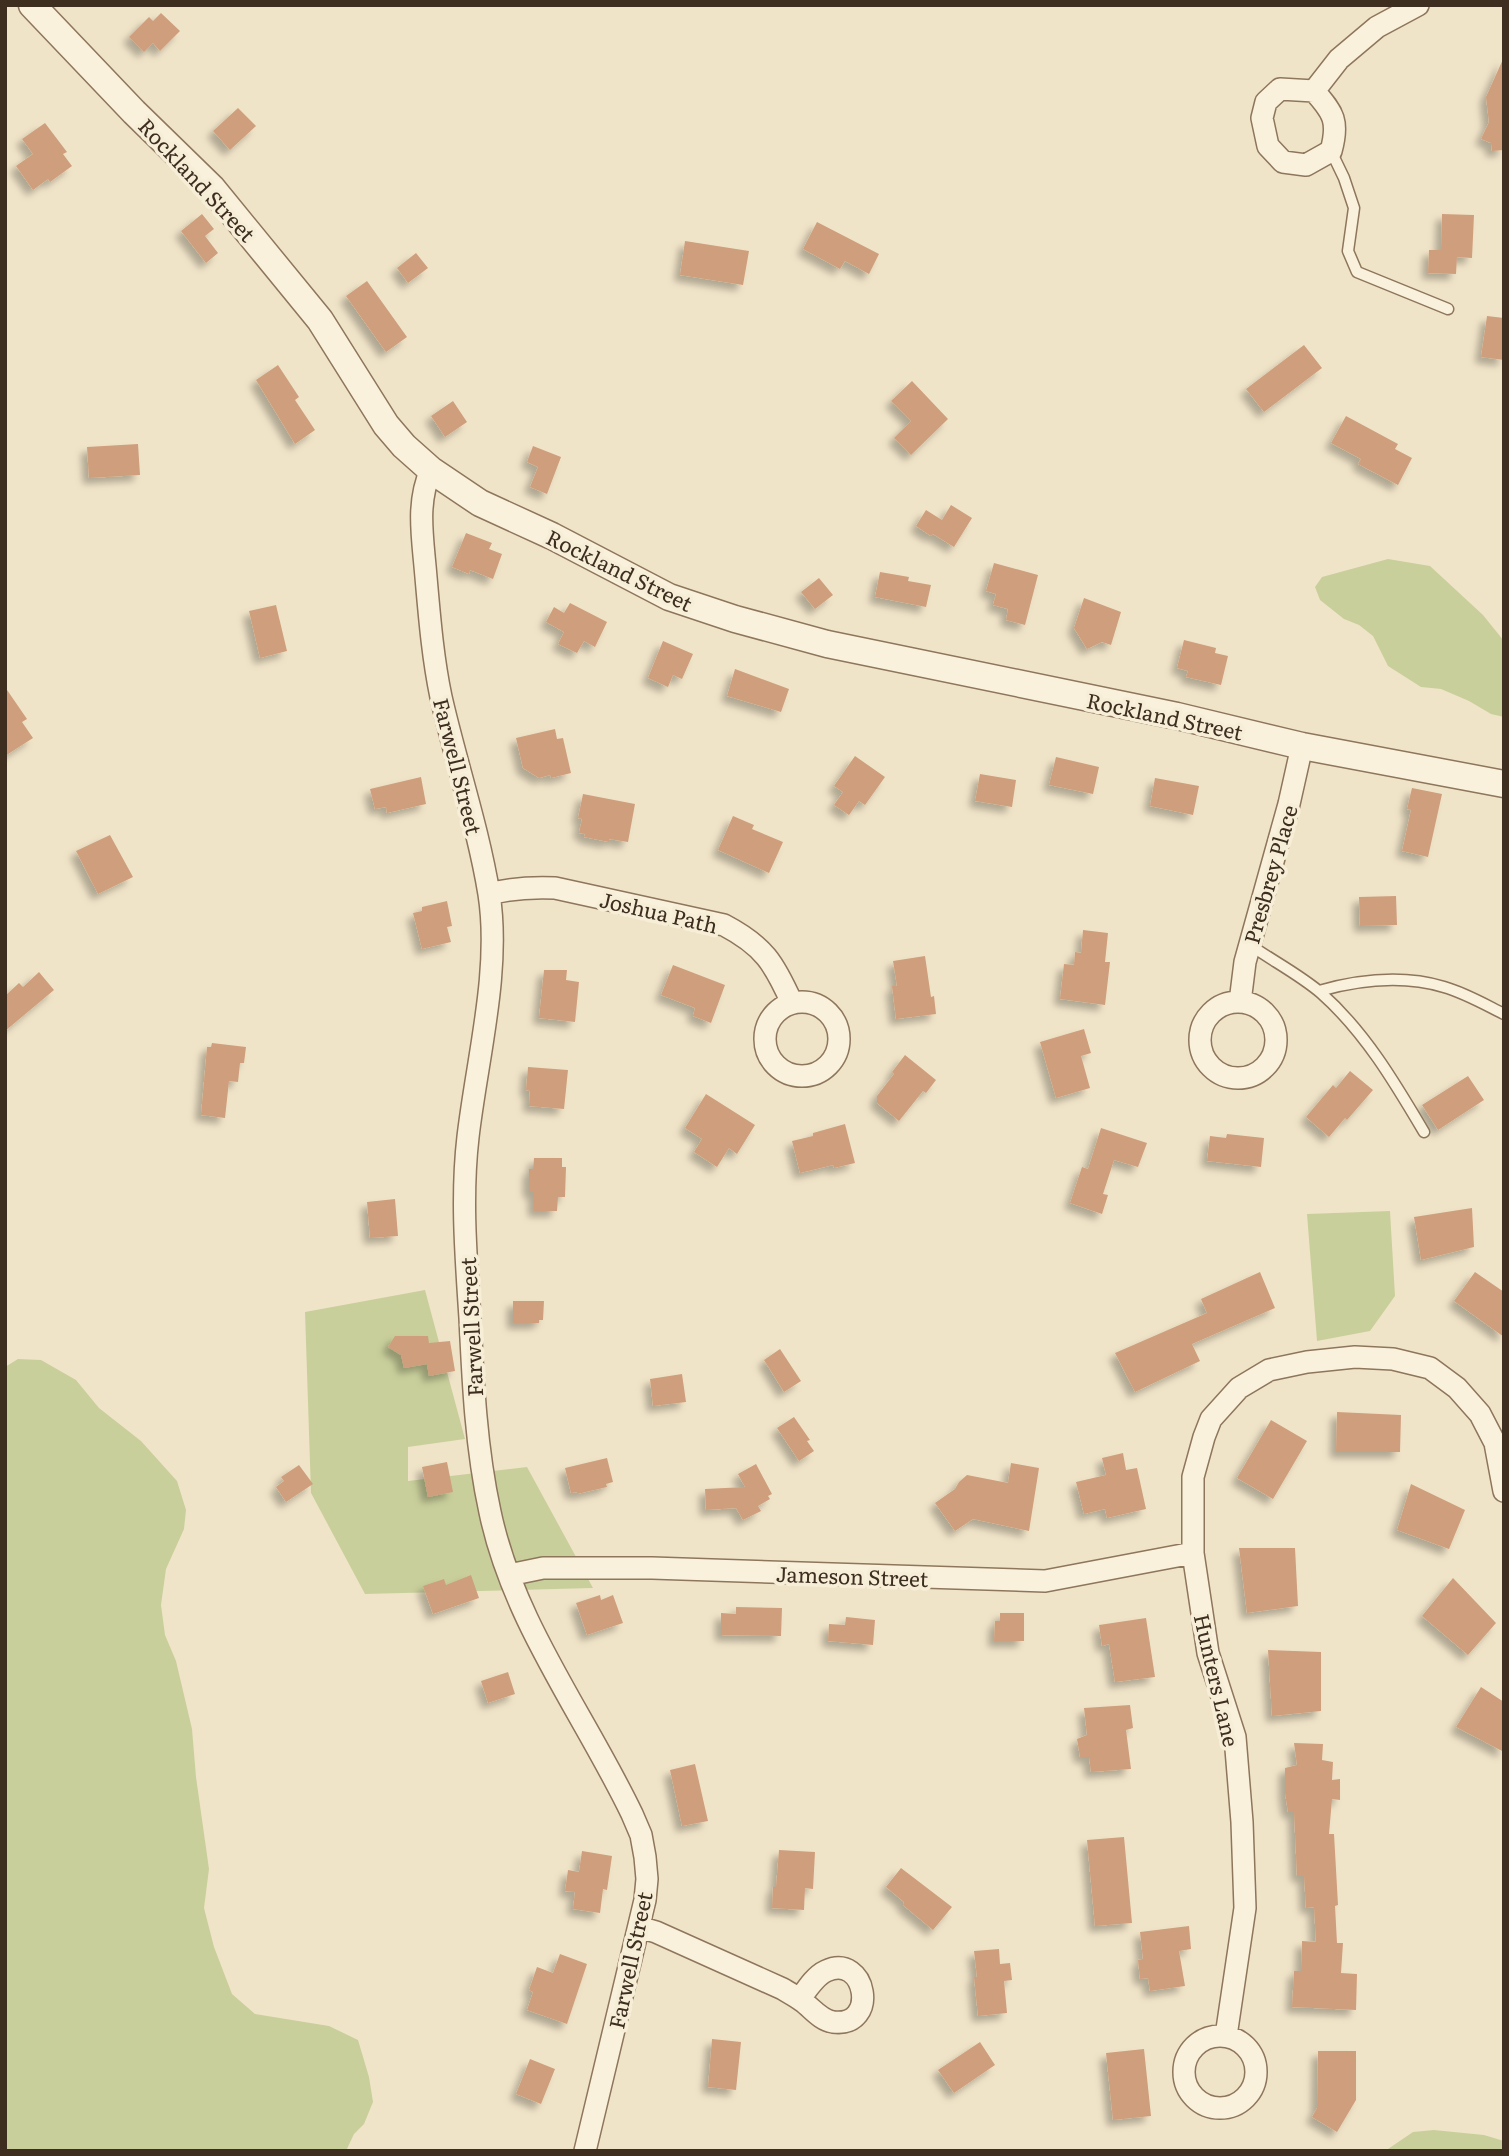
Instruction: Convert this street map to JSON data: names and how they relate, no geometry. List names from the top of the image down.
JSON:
{
  "streets": {
    "street": [
      "Rockland Street",
      "Farwell Street",
      "Presbrey Place",
      "Joshua Path",
      "Jameson Street",
      "Hunters Lane"
    ]
  },
  "crossings": [
    ["Rockland Street", "Farwell Street"],
    ["Rockland Street", "Presbrey Place"],
    ["Farwell Street", "Joshua Path"],
    ["Farwell Street", "Jameson Street"],
    ["Jameson Street", "Hunters Lane"]
  ]
}
